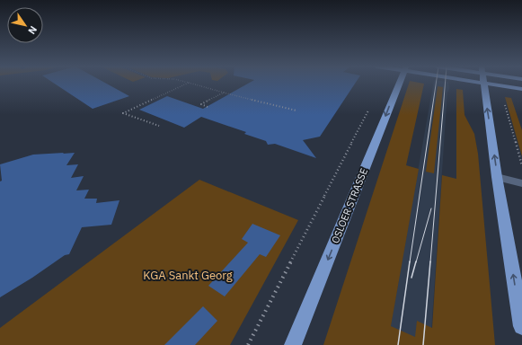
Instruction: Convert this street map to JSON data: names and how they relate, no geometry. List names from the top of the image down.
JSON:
{
  "streets": {
    "main road": ["OSLOER STRASSE"]
  },
  "one_way": ["OSLOER STRASSE"],
  "parks": ["KGA Sankt Georg"],
  "north": "bottom right"
}
